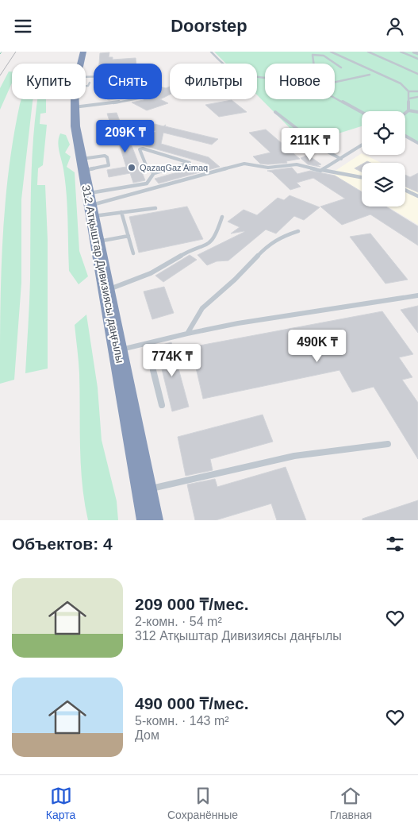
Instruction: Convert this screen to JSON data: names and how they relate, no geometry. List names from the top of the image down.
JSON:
{
  "streets": {
    "highway": ["312 Атқыштар Дивизиясы даңғылы"]
  },
  "places": ["QazaqGaz Aimaq"],
  "page": {
    "header": "Doorstep",
    "chip": [
      "Купить",
      "Снять",
      "Фильтры",
      "Новое"
    ],
    "price": [
      "209K ₸",
      "211K ₸",
      "490K ₸",
      "774K ₸"
    ],
    "heading": "Объектов: 4",
    "list": [
      {
        "name": "209 000 ₸/мес.",
        "note": "2-комн. · 54 m² · 312 Атқыштар Дивизиясы даңғылы"
      },
      {
        "name": "490 000 ₸/мес.",
        "note": "5-комн. · 143 m² · Дом"
      }
    ],
    "tabs": ["Карта", "Сохранённые", "Главная"]
  }
}
